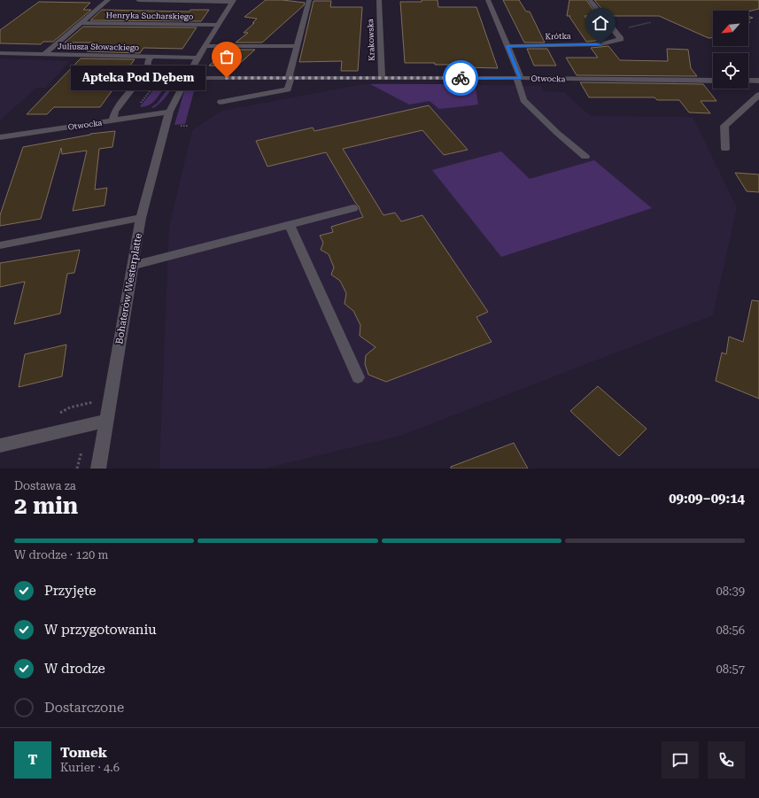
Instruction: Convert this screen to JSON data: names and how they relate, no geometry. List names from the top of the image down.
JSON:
{
  "streets": {
    "street": [
      "Henryka Sucharskiego",
      "Krótka",
      "Krakowska",
      "Juliusza Słowackiego",
      "Otwocka",
      "Bohaterów Westerplatte"
    ]
  },
  "crossings": [
    ["Krakowska", "Otwocka"],
    ["Otwocka", "Bohaterów Westerplatte"]
  ],
  "places": ["Apteka Pod Dębem"],
  "north": "bottom left",
  "page": {
    "bubble": "Apteka Pod Dębem",
    "heading": ["2 min", "Dostawa za", "09:09–09:14"],
    "panel": ["Tomek", "Kurier · 4.6"],
    "bar": "W drodze · 120 m",
    "list": [
      ["Przyjęte", "08:39"],
      ["W przygotowaniu", "08:56"],
      ["W drodze", "08:57"],
      "Dostarczone"
    ],
    "round": "T"
  }
}
